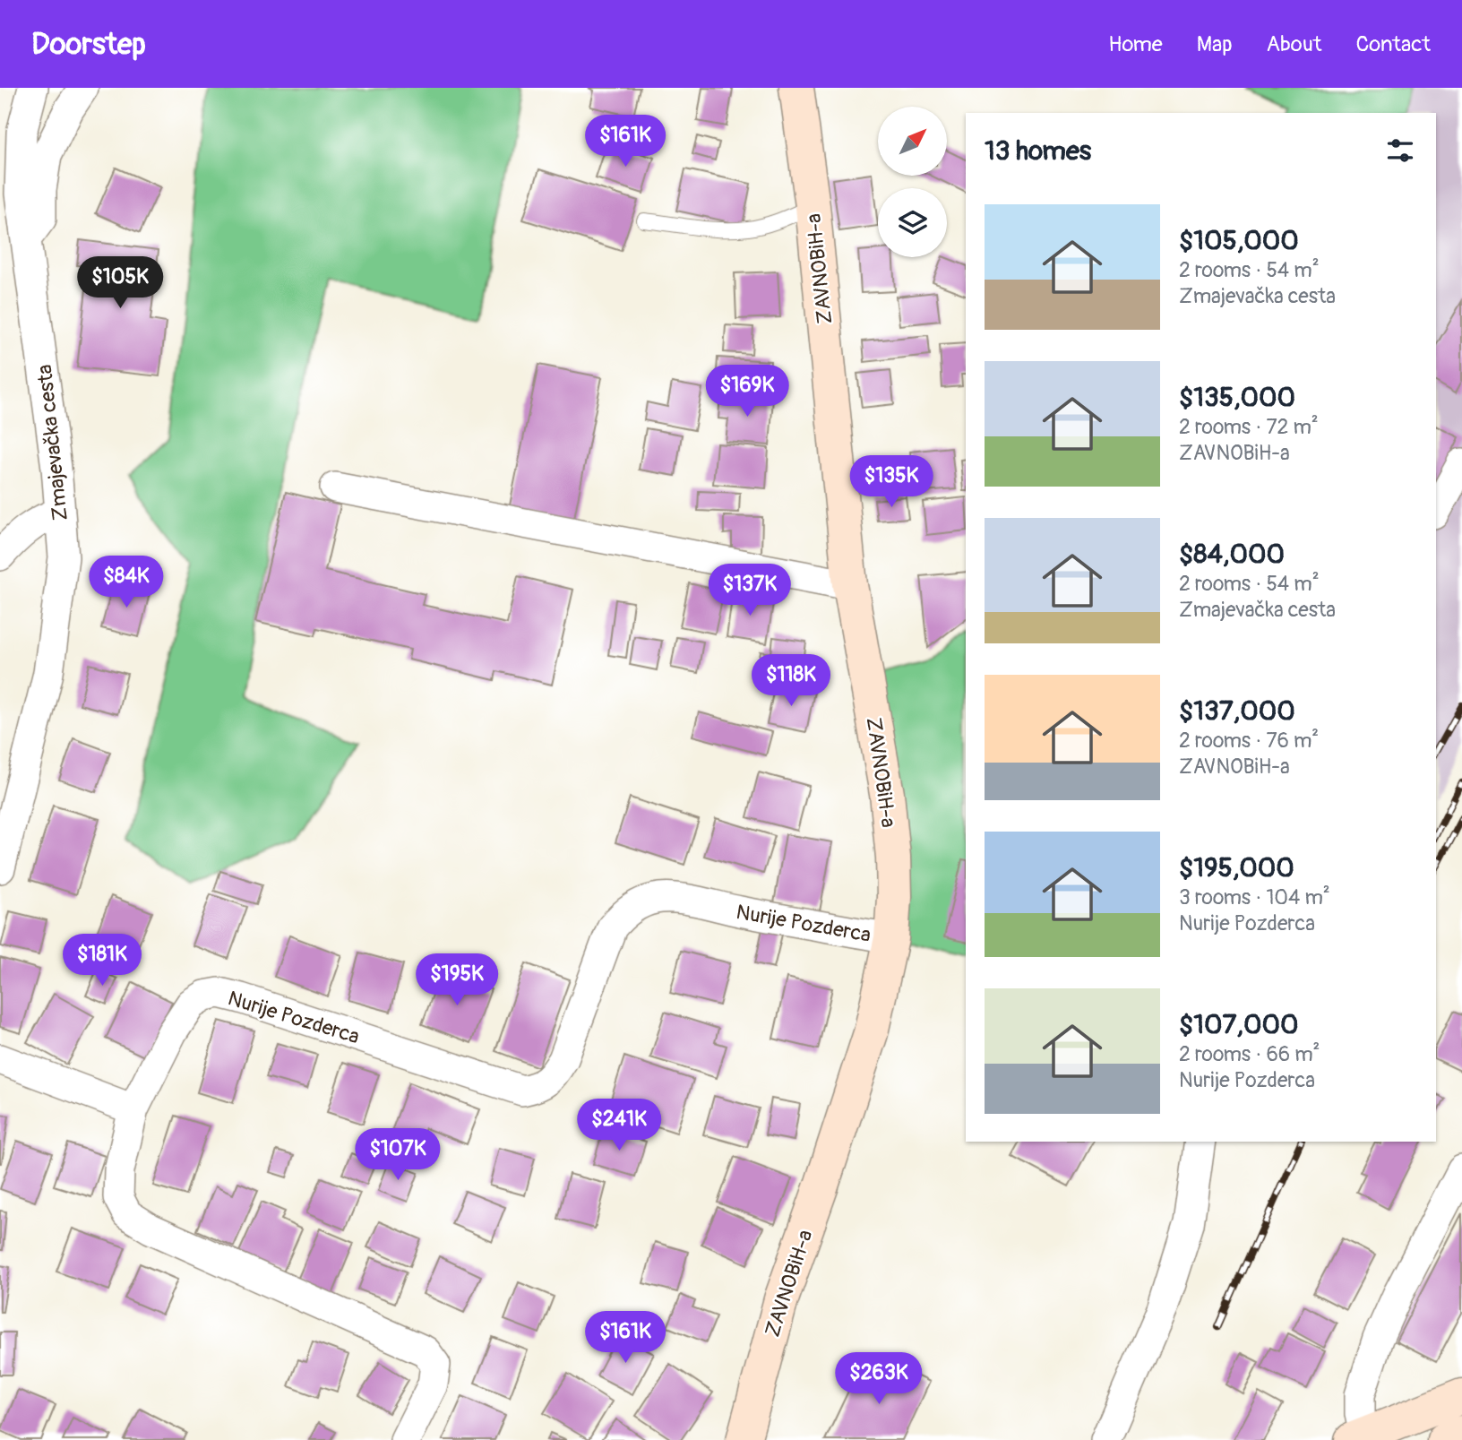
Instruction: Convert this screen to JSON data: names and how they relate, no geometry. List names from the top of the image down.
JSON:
{
  "streets": {
    "main road": ["ZAVNOBiH-a"],
    "street": ["Zmajevačka cesta", "Nurije Pozderca"]
  },
  "crossings": [
    ["ZAVNOBiH-a", "Nurije Pozderca"]
  ],
  "north": "top right",
  "page": {
    "header": "Doorstep",
    "nav": [
      "Home",
      "Map",
      "About",
      "Contact"
    ],
    "heading": "13 homes",
    "price": [
      "$161K",
      "$105K",
      "$169K",
      "$135K",
      "$84K",
      "$137K",
      "$118K",
      "$181K",
      "$195K",
      "$241K",
      "$107K",
      "$161K",
      "$263K"
    ],
    "list": [
      {
        "name": "$105,000",
        "note": "2 rooms · 54 m² · Zmajevačka cesta"
      },
      {
        "name": "$135,000",
        "note": "2 rooms · 72 m² · ZAVNOBiH-a"
      },
      {
        "name": "$84,000",
        "note": "2 rooms · 54 m² · Zmajevačka cesta"
      },
      {
        "name": "$137,000",
        "note": "2 rooms · 76 m² · ZAVNOBiH-a"
      },
      {
        "name": "$195,000",
        "note": "3 rooms · 104 m² · Nurije Pozderca"
      },
      {
        "name": "$107,000",
        "note": "2 rooms · 66 m² · Nurije Pozderca"
      }
    ]
  }
}
